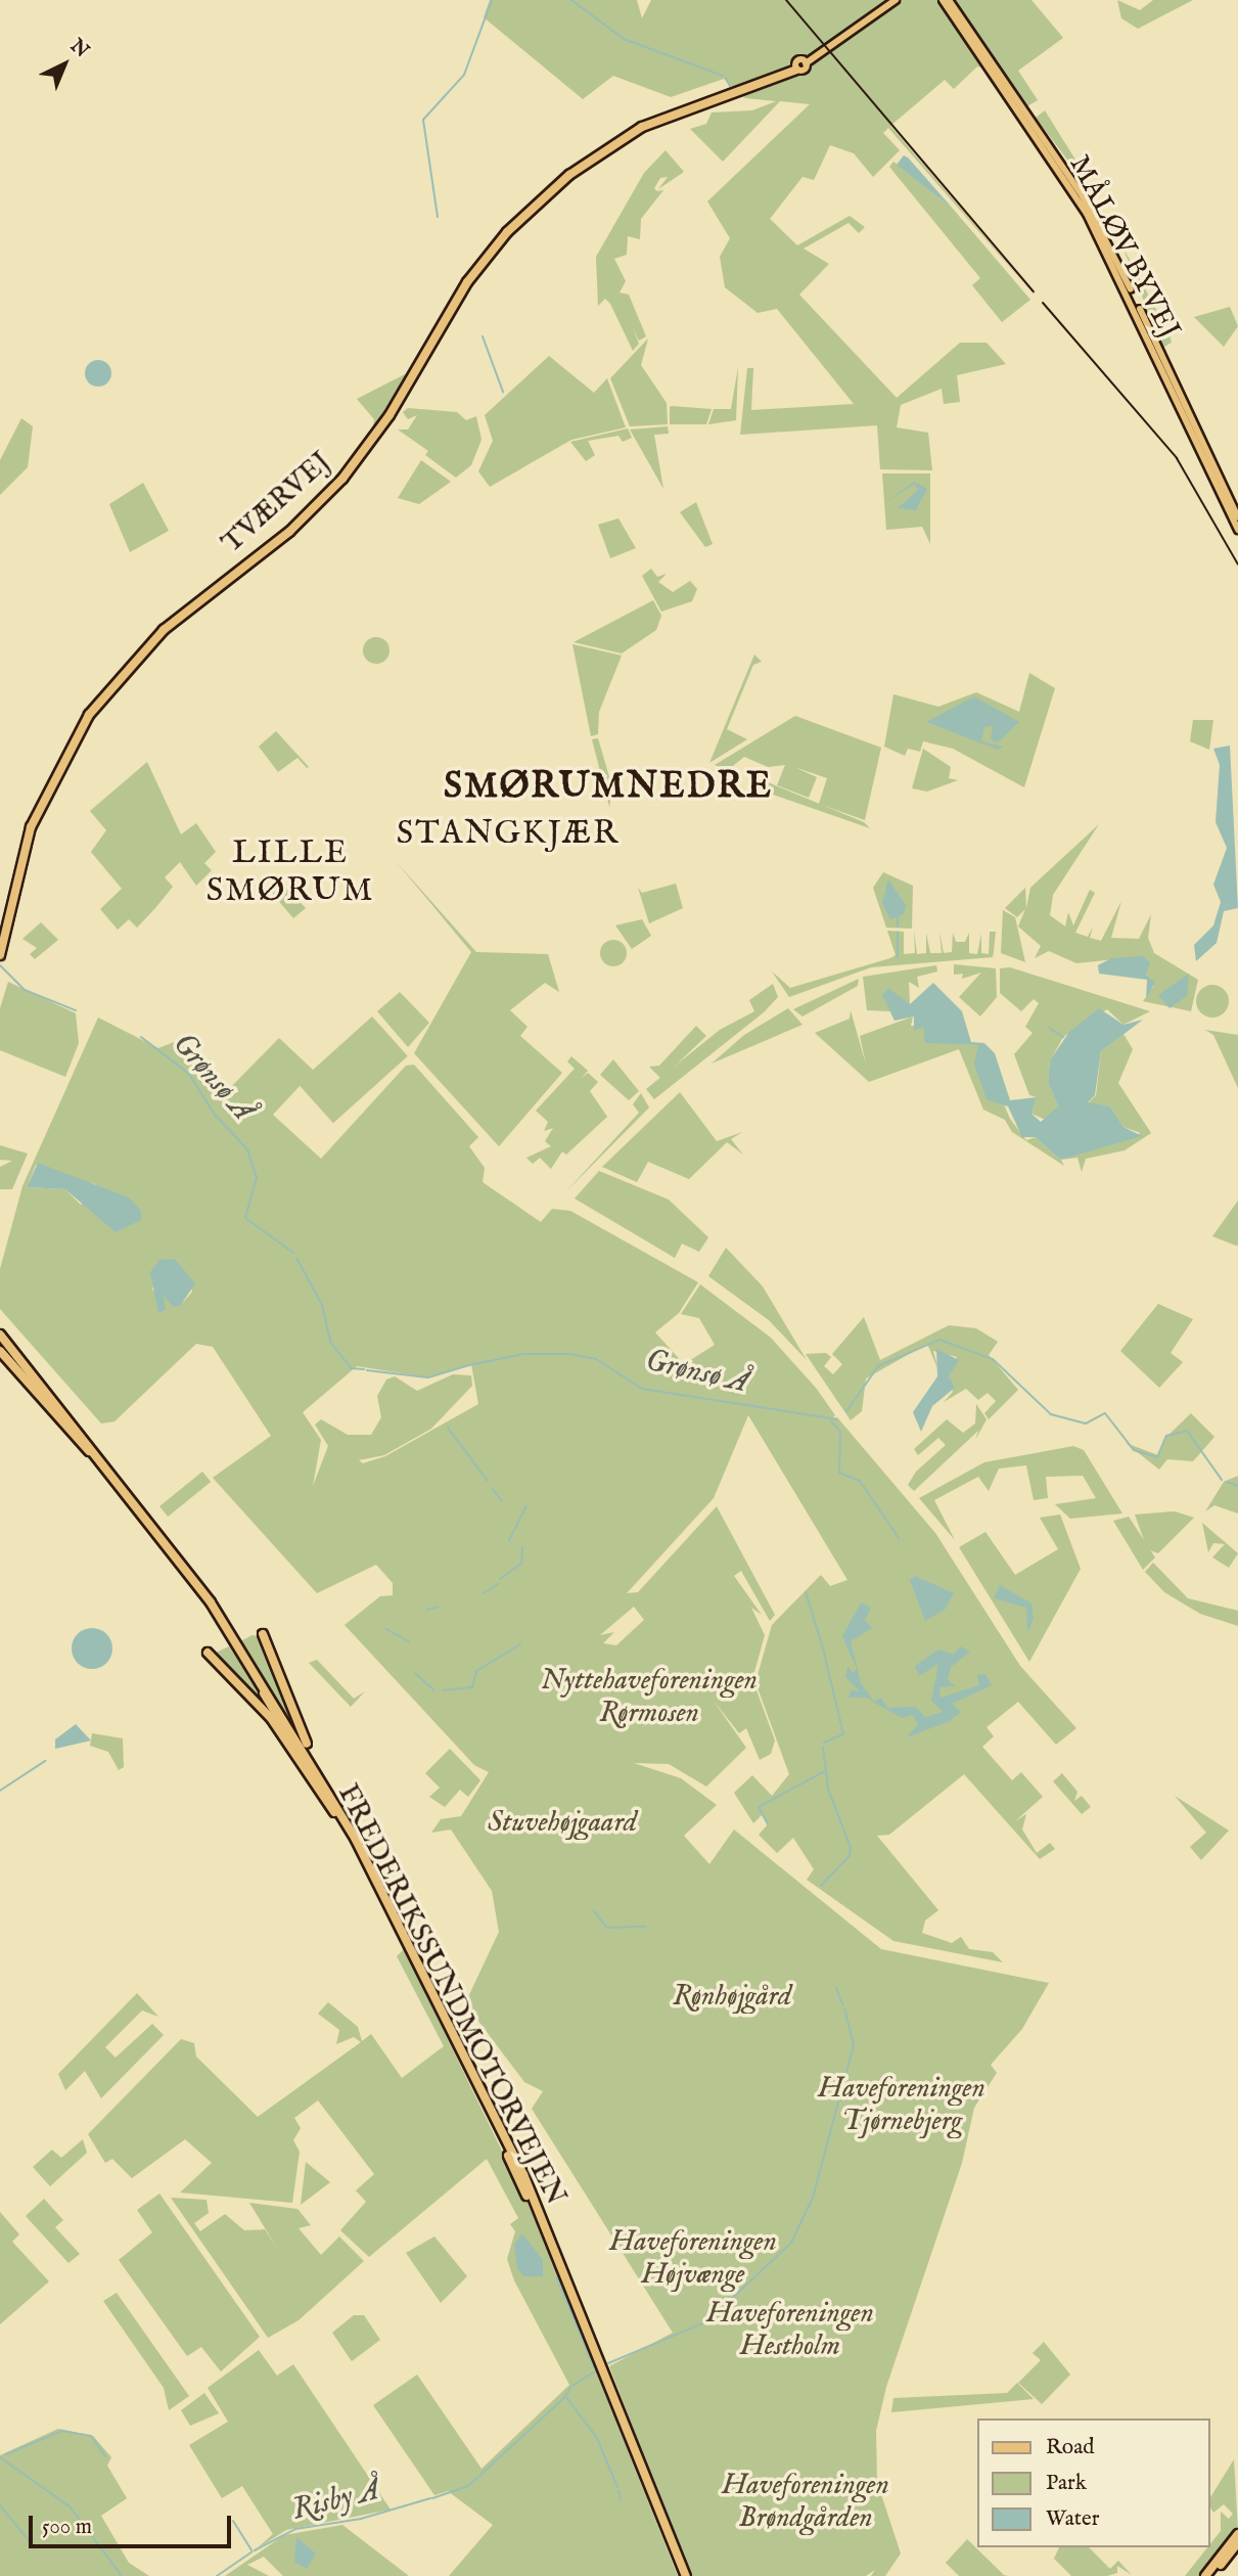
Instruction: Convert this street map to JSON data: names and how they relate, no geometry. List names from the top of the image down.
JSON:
{
  "streets": {
    "highway": ["TVÆRVEJ", "FREDERIKSSUNDMOTORVEJEN"],
    "main road": ["MÅLØV BYVEJ"]
  },
  "districts": ["SMØRUMNEDRE", "STANGKJÆR", "LILLE SMØRUM"],
  "water": ["Grønsø Å", "Risby Å"],
  "parks": [
    "Nyttehaveforeningen Rørmosen",
    "Stuvehøjgaard",
    "Rønhøjgård",
    "Haveforeningen Tjørnebjerg",
    "Haveforeningen Højvænge",
    "Haveforeningen Hestholm",
    "Haveforeningen Brøndgården"
  ],
  "legend": ["Road", "Park", "Water"],
  "scale_bar": "500 m",
  "north": "top right"
}
